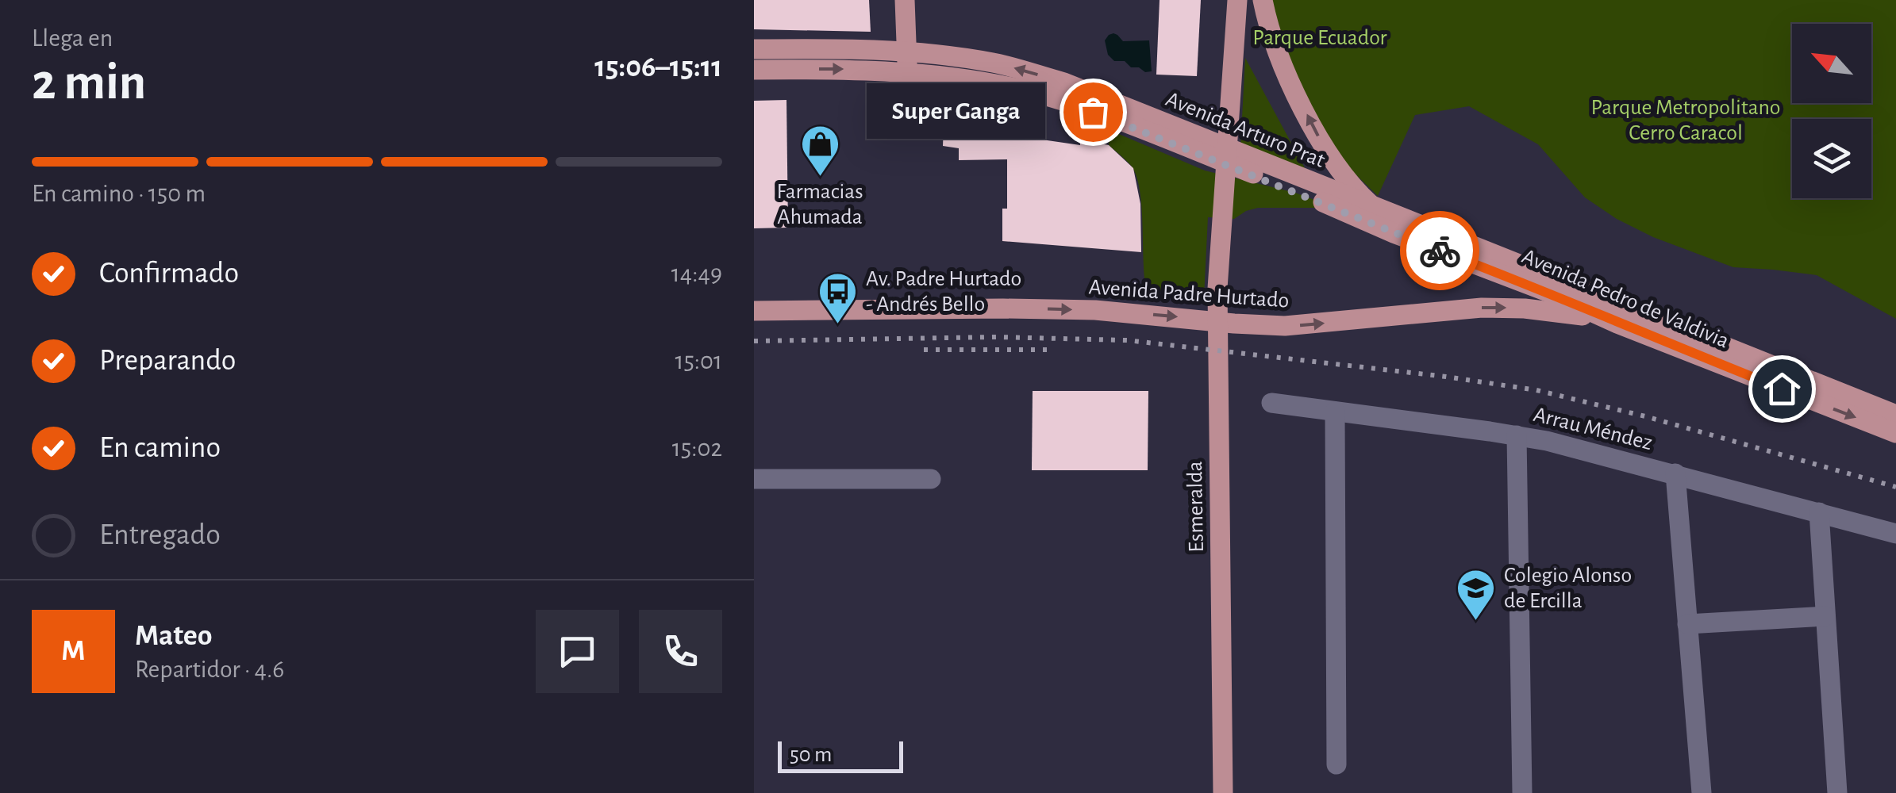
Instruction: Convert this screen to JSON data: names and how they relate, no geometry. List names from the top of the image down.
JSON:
{
  "streets": {
    "main road": [
      "Avenida Arturo Prat",
      "Avenida Padre Hurtado",
      "Avenida Pedro de Valdivia",
      "Esmeralda"
    ],
    "street": ["Arrau Méndez"]
  },
  "crossings": [
    ["Avenida Arturo Prat", "Avenida Pedro de Valdivia"],
    ["Avenida Padre Hurtado", "Avenida Pedro de Valdivia"]
  ],
  "one_way": ["Avenida Padre Hurtado"],
  "parks": ["Parque Ecuador", "Parque Metropolitano Cerro Caracol"],
  "places": {
    "other": ["Super Ganga"],
    "shop": ["Farmacias Ahumada"],
    "bus stop": ["Av. Padre Hurtado - Andrés Bello"],
    "school or university": ["Colegio Alonso de Ercilla"]
  },
  "scale_bar": "50 m",
  "north": "top left",
  "page": {
    "heading": ["2 min", "Llega en", "15:06–15:11"],
    "panel": ["Mateo", "Repartidor · 4.6"],
    "bubble": "Super Ganga",
    "bar": "En camino · 150 m",
    "list": [
      ["Confirmado", "14:49"],
      ["Preparando", "15:01"],
      ["En camino", "15:02"],
      "Entregado"
    ],
    "round": "M",
    "scale": "50 m"
  }
}
